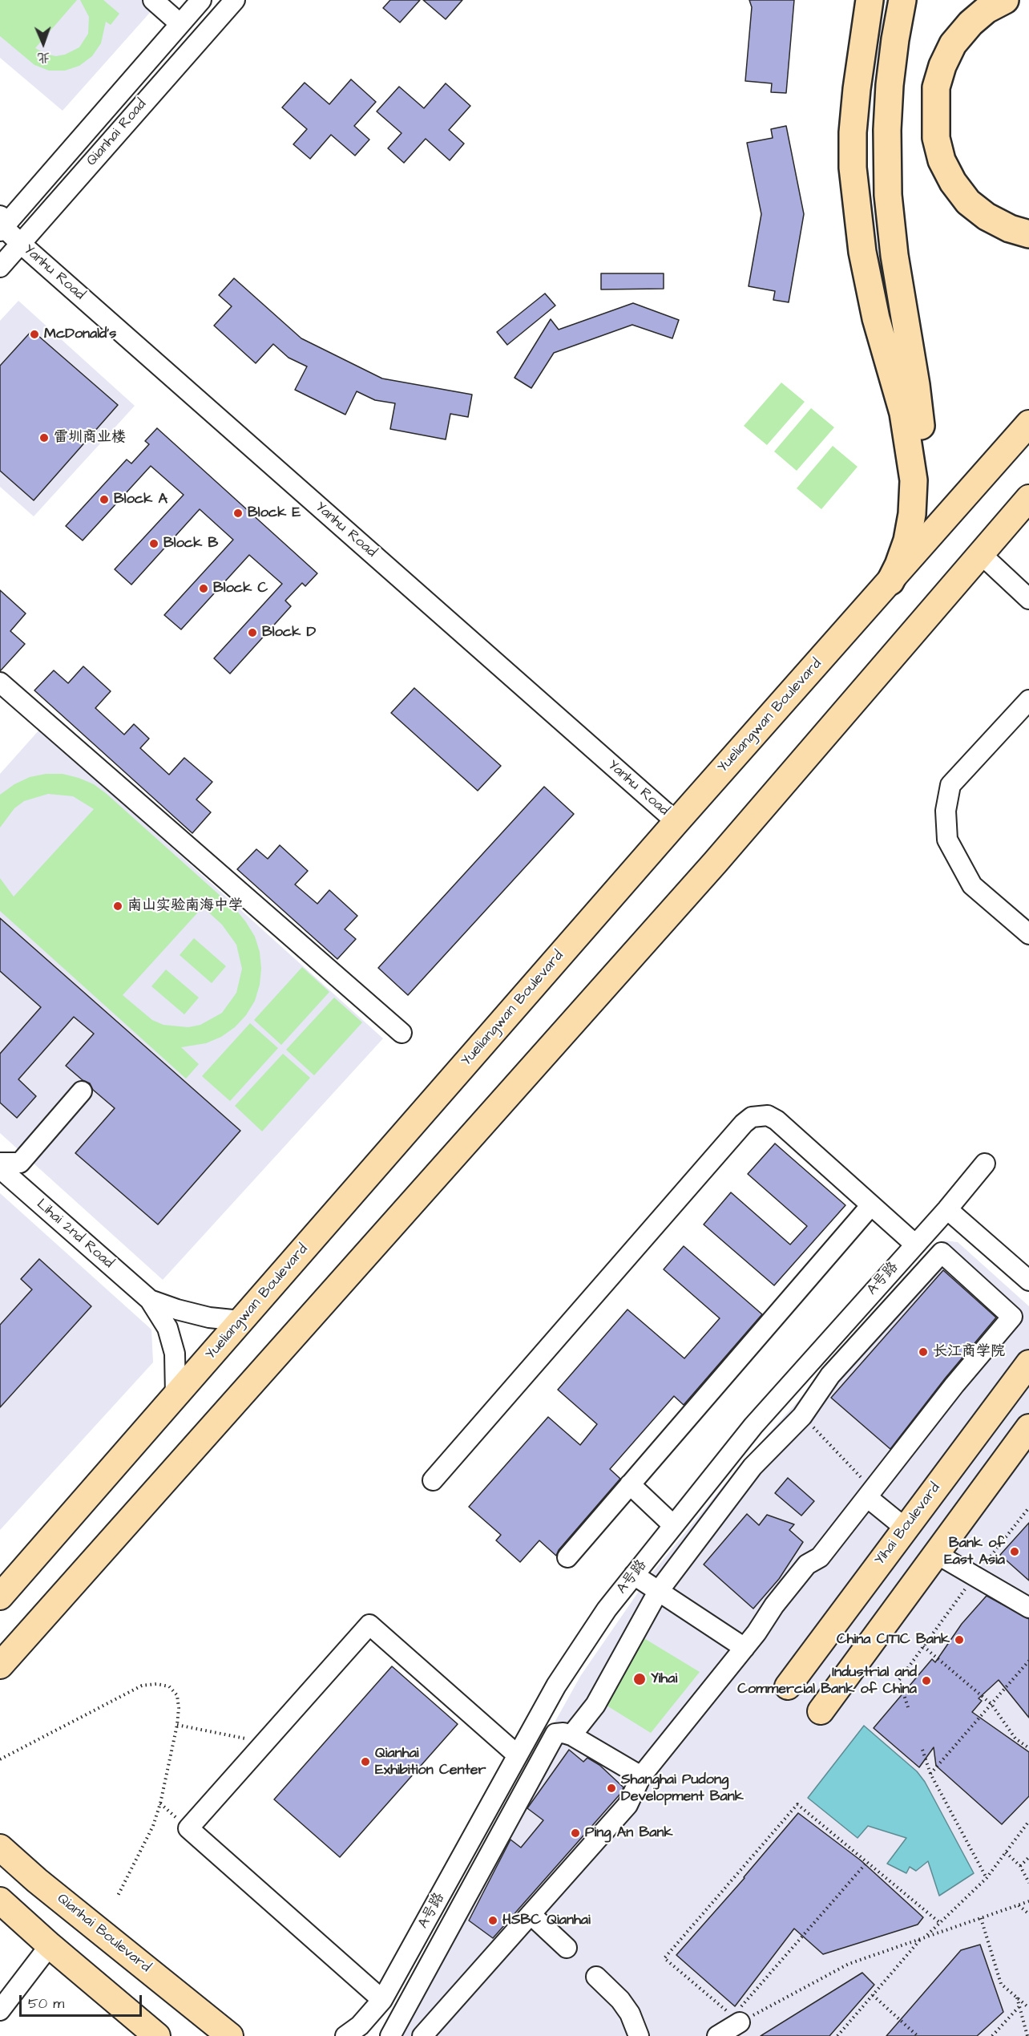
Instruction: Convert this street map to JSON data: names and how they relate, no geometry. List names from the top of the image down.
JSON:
{
  "streets": {
    "main road": ["Yueliangwan Boulevard", "Yihai Boulevard", "Qianhai Boulevard"],
    "street": [
      "Qianhai Road",
      "Yanhu Road",
      "Lihai 2nd Road",
      "A号路"
    ]
  },
  "crossings": [
    ["Qianhai Road", "Yanhu Road"],
    ["Yanhu Road", "Yueliangwan Boulevard"],
    ["Yueliangwan Boulevard", "Lihai 2nd Road"]
  ],
  "places": [
    "McDonald's",
    "雷圳商业楼",
    "Block A",
    "Block E",
    "Block B",
    "Block C",
    "Block D",
    "南山实验南海中学",
    "长江商学院",
    "Bank of East Asia",
    "China CITIC Bank",
    "Yihai",
    "Industrial and Commercial Bank of China",
    "Qianhai Exhibition Center",
    "Shanghai Pudong Development Bank",
    "Ping An Bank",
    "HSBC Qianhai"
  ],
  "scale_bar": "50 m",
  "north": "bottom"
}
